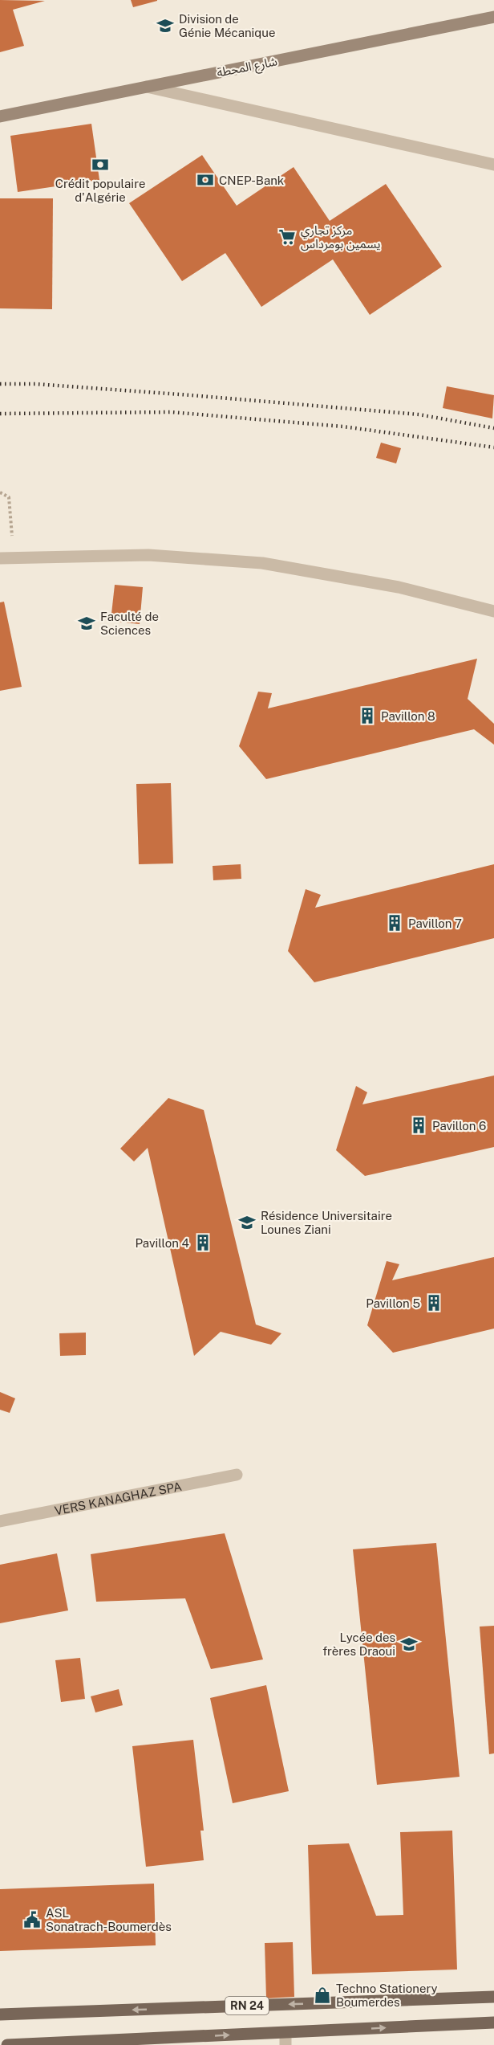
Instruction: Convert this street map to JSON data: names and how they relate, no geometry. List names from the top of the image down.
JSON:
{
  "streets": {
    "main road": ["شارع المحطة", "RN 24"],
    "lane": ["VERS KANAGHAZ SPA"]
  },
  "places": {
    "school or university": [
      "Division de Génie Mécanique",
      "Faculté de Sciences",
      "Résidence Universitaire Lounes Ziani",
      "Lycée des frères Draoui"
    ],
    "bank": ["Crédit populaire d'Algérie", "CNEP-Bank"],
    "supermarket": ["مركز تجاري يسمين بومرداس"],
    "building": [
      "Pavillon 8",
      "Pavillon 7",
      "Pavillon 6",
      "Pavillon 4",
      "Pavillon 5"
    ],
    "public building": ["ASL Sonatrach-Boumerdès"],
    "shop": ["Techno Stationery Boumerdes"]
  }
}
